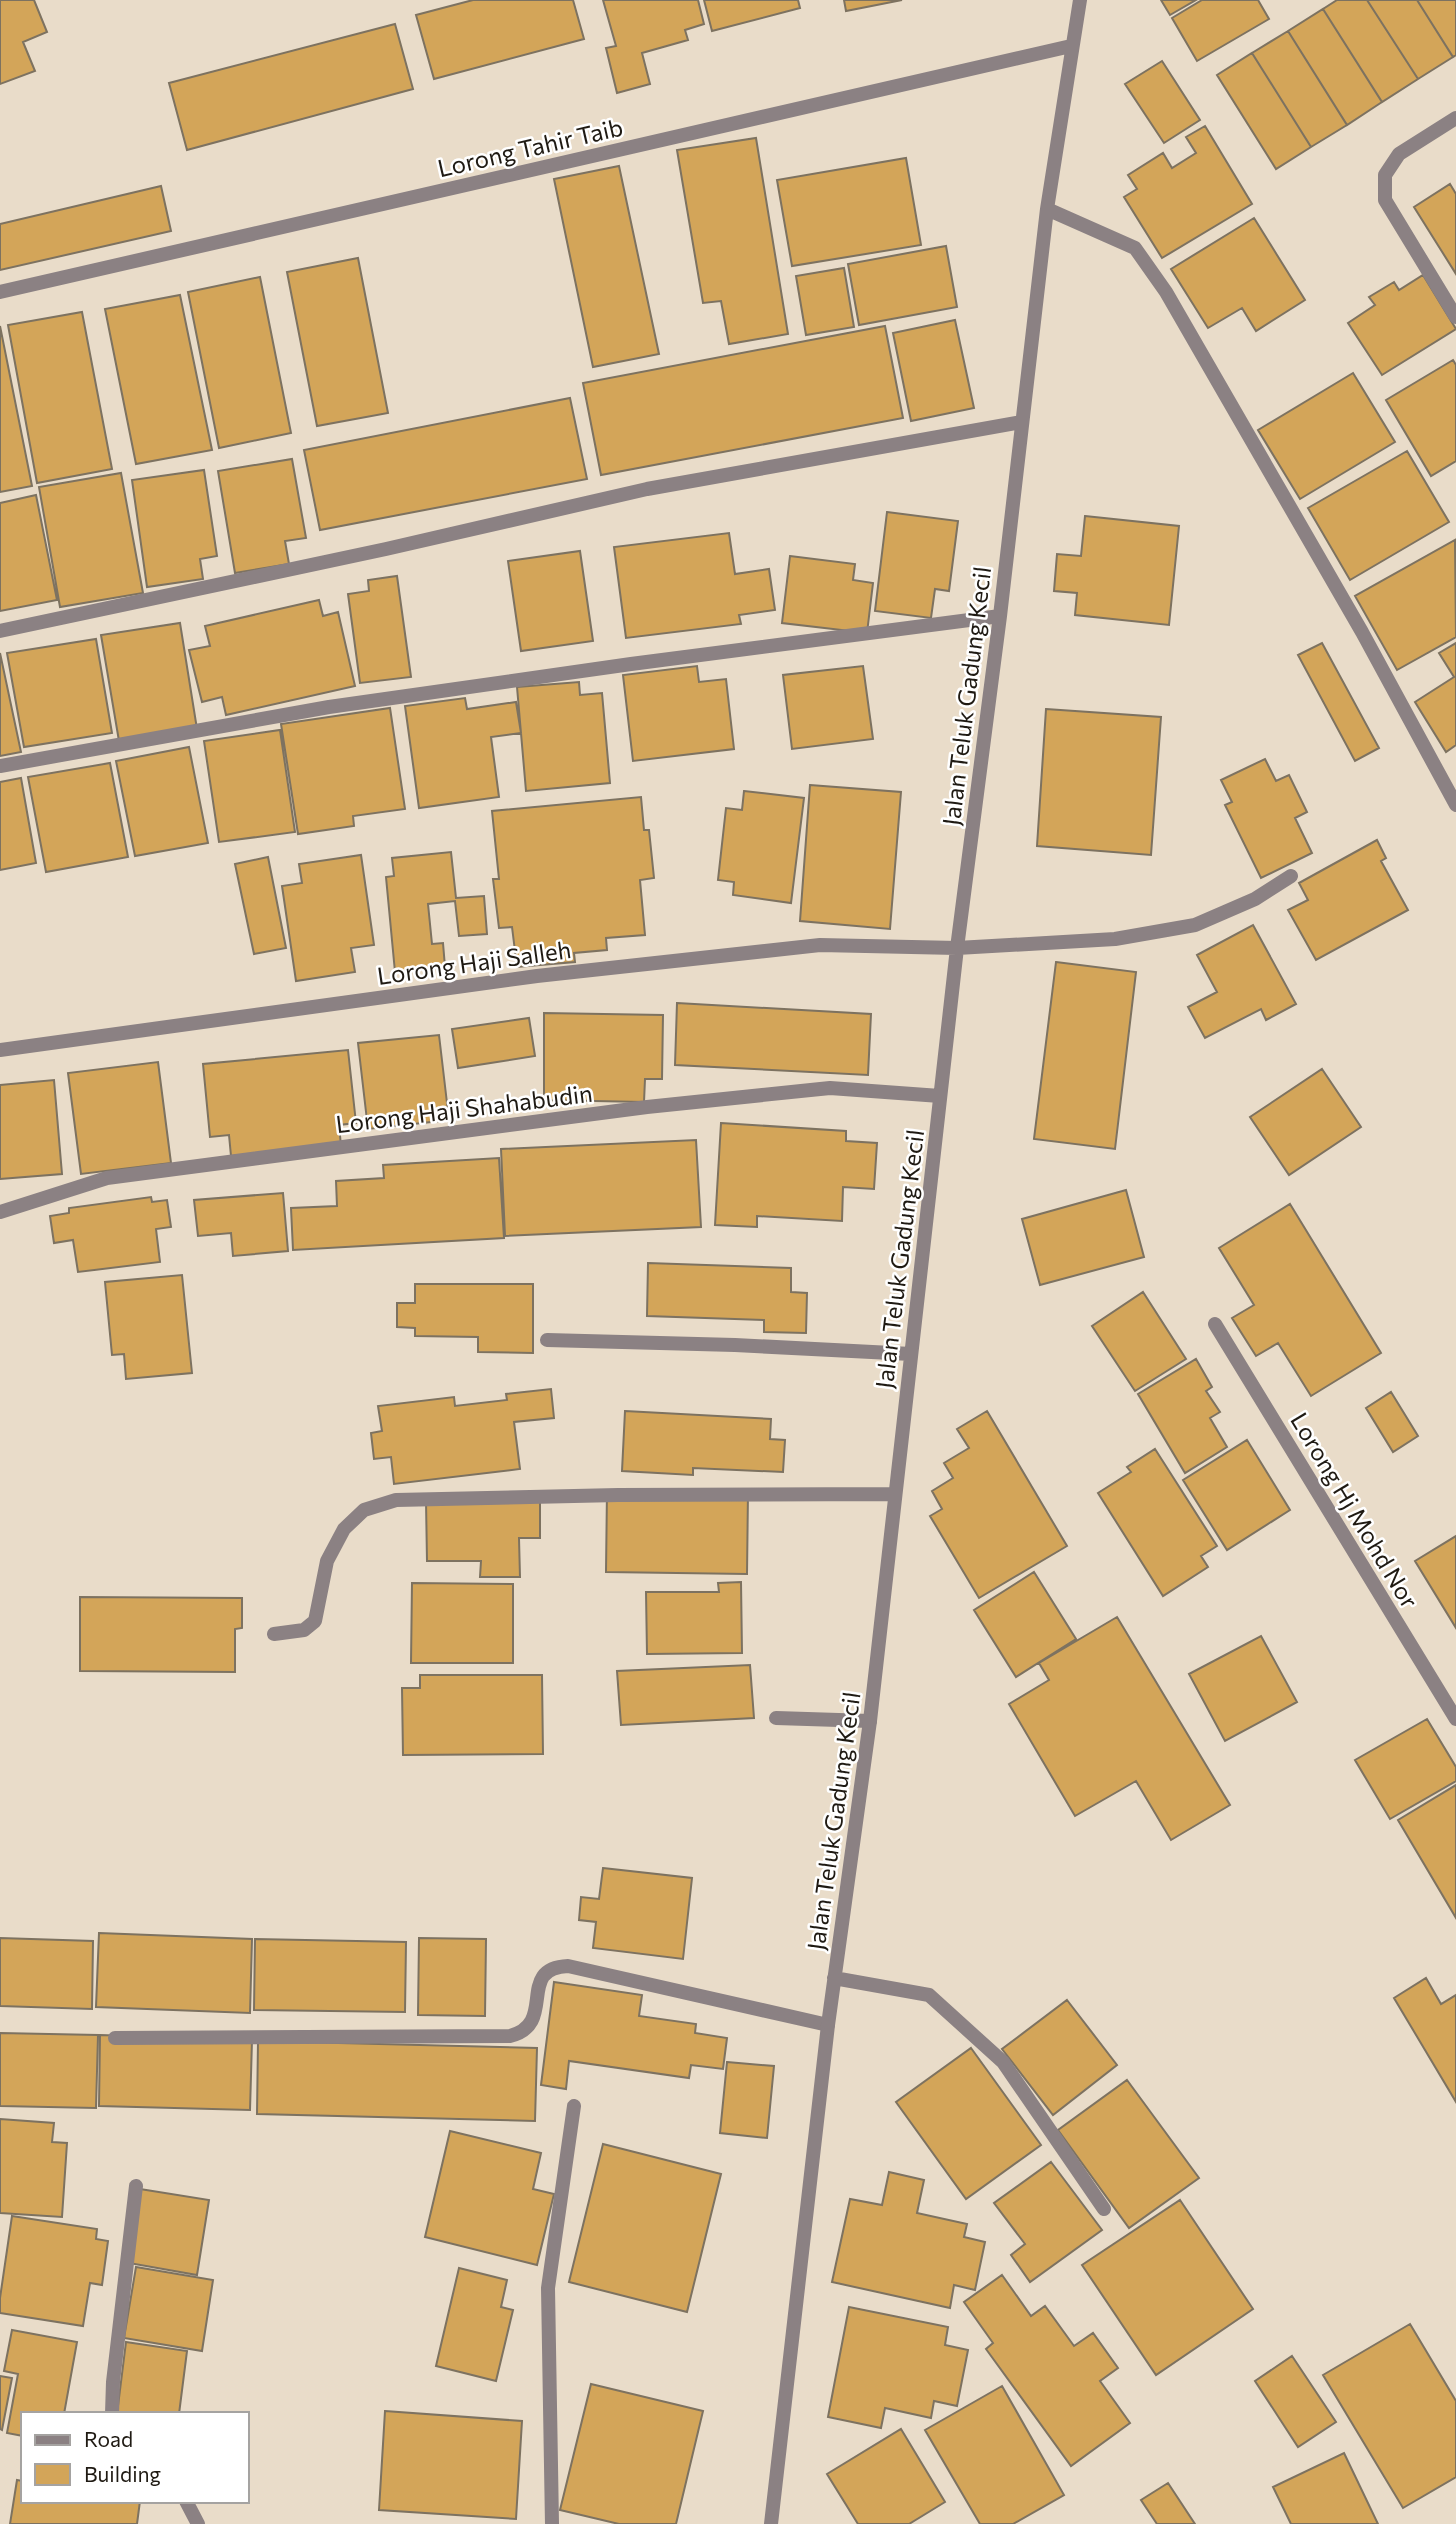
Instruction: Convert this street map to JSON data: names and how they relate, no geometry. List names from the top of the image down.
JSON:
{
  "streets": {
    "street": [
      "Lorong Tahir Taib",
      "Jalan Teluk Gadung Kecil",
      "Lorong Haji Salleh",
      "Lorong Haji Shahabudin",
      "Lorong Hj Mohd Nor"
    ]
  },
  "crossings": [
    ["Lorong Tahir Taib", "Jalan Teluk Gadung Kecil"],
    ["Jalan Teluk Gadung Kecil", "Lorong Haji Salleh"],
    ["Jalan Teluk Gadung Kecil", "Lorong Haji Shahabudin"]
  ],
  "legend": ["Road", "Building"]
}
